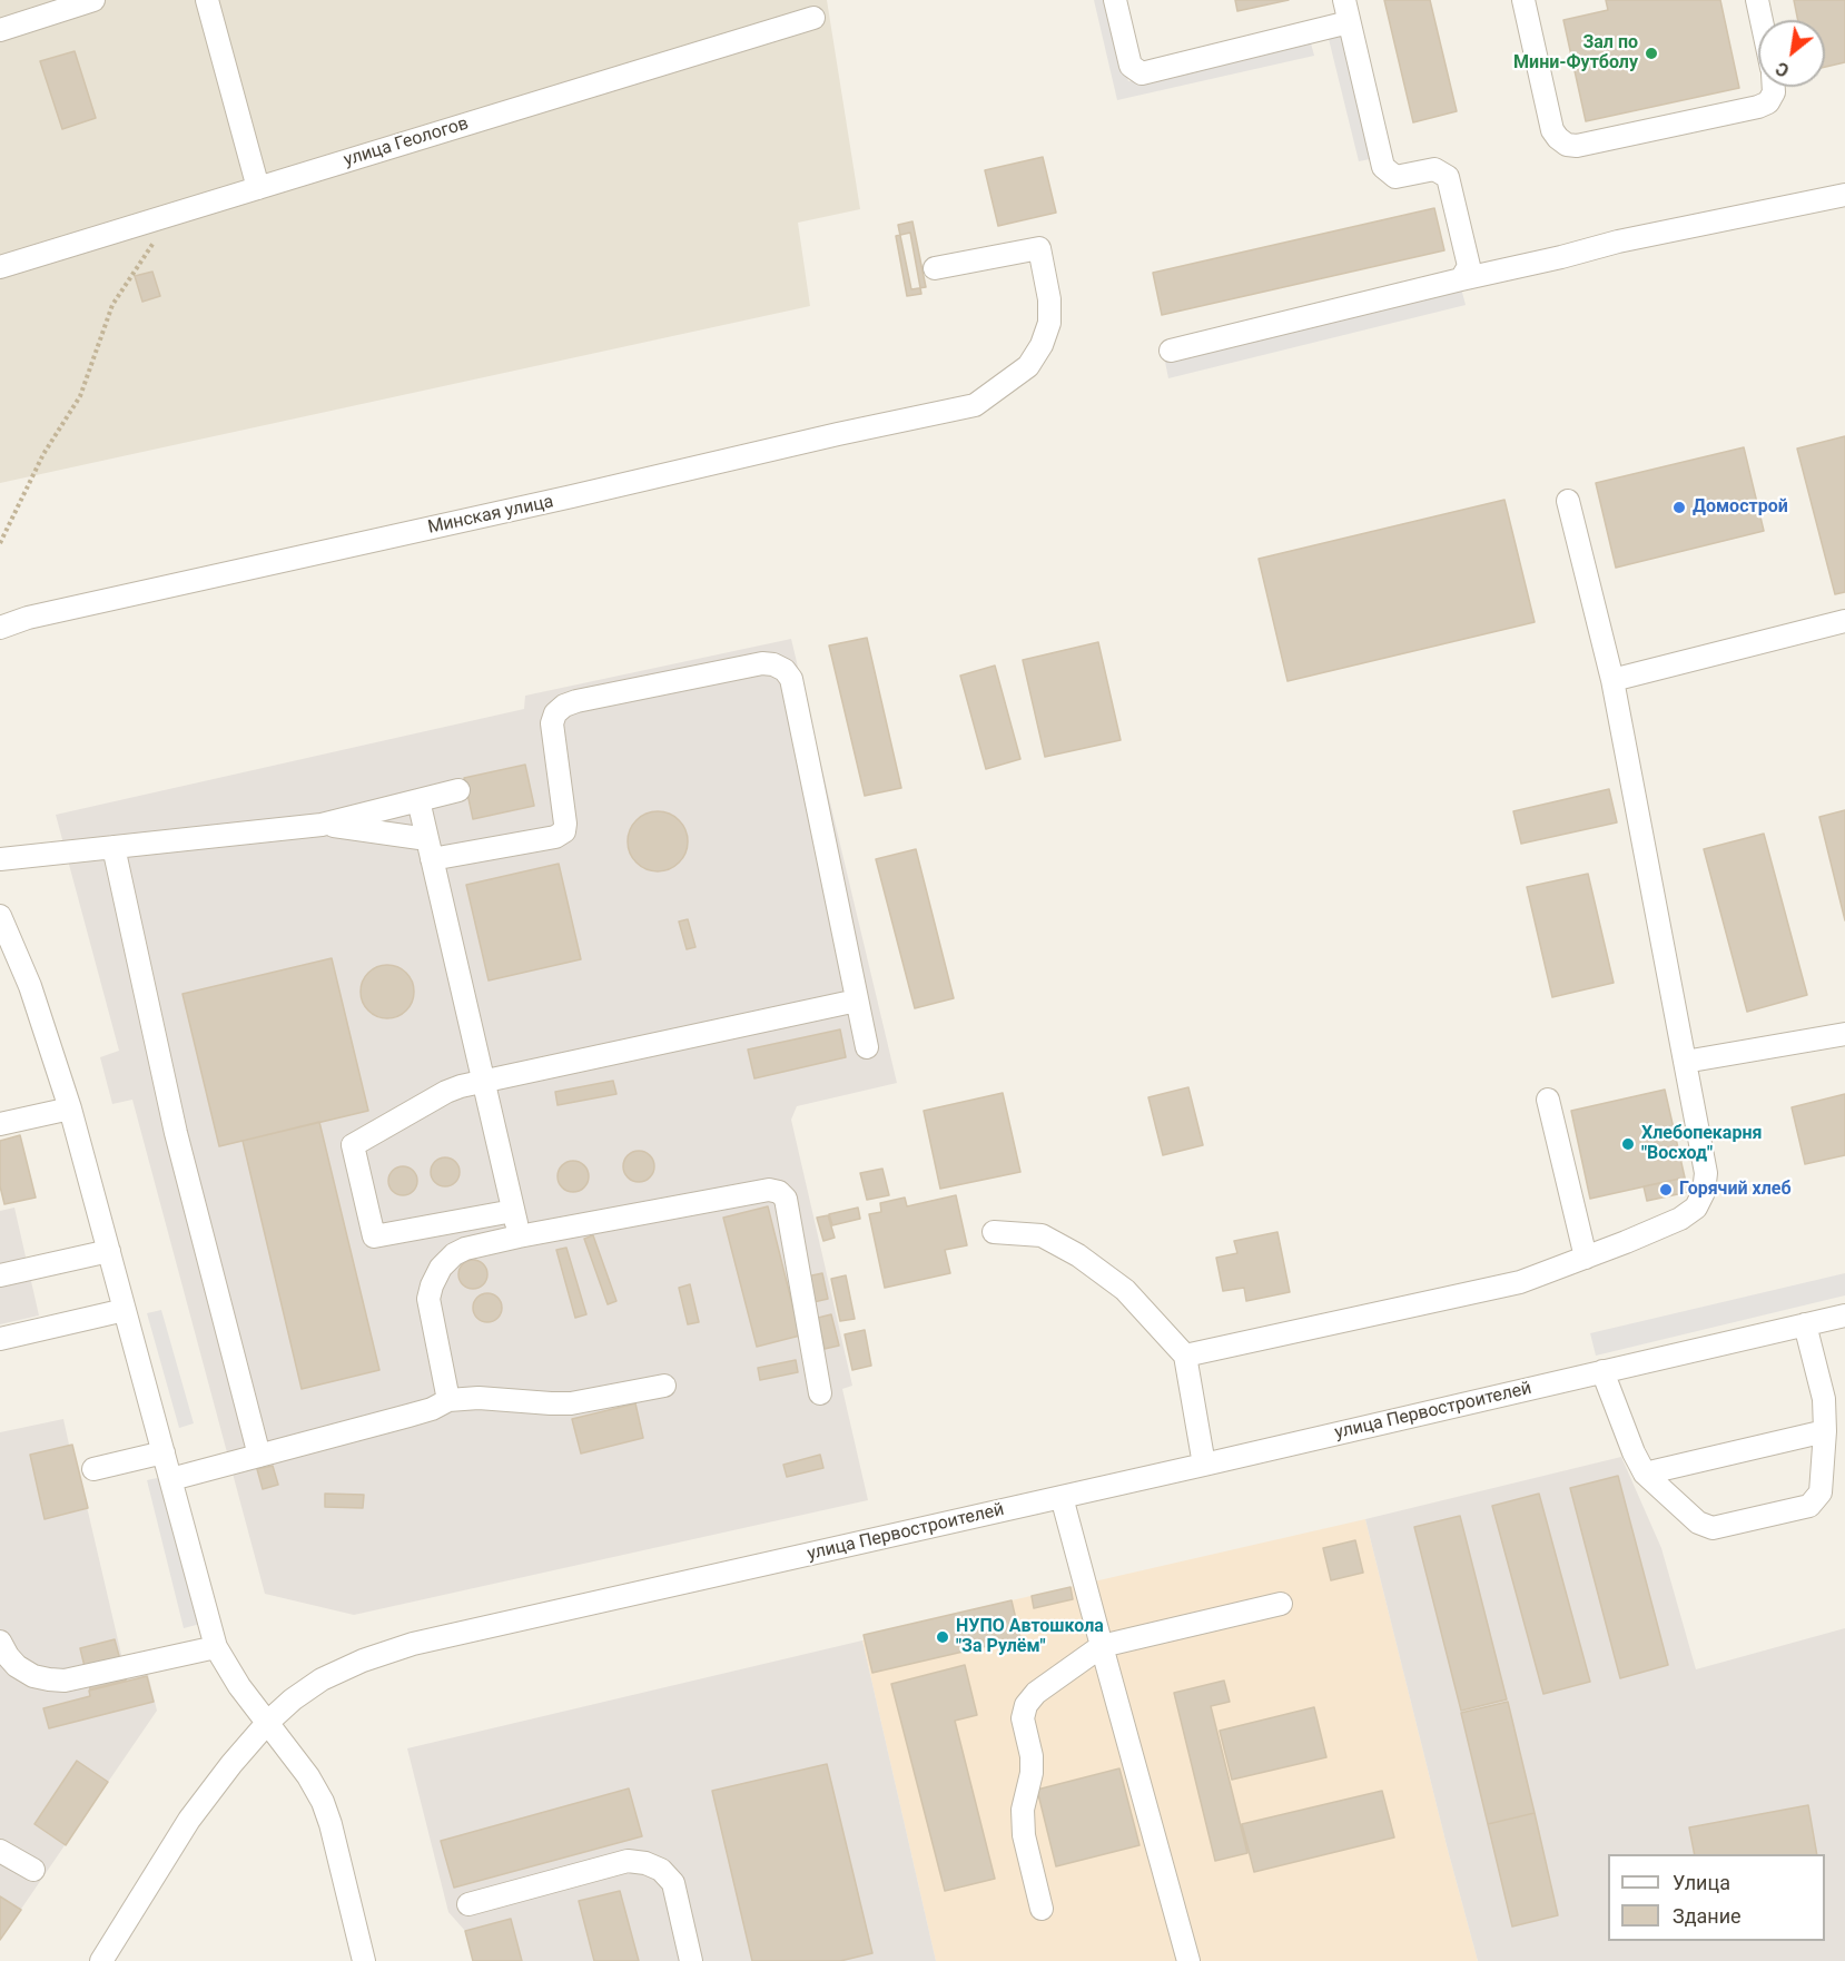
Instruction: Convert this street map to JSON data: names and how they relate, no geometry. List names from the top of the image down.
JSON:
{
  "streets": {
    "street": ["улица Геологов", "Минская улица", "улица Первостроителей"]
  },
  "places": [
    "Зал по Мини-Футболу",
    "Домострой",
    "Хлебопекарня \"Восход\"",
    "Горячий хлеб",
    "НУПО Автошкола \"За Рулём\""
  ],
  "legend": ["Улица", "Здание"],
  "north": "bottom left"
}
